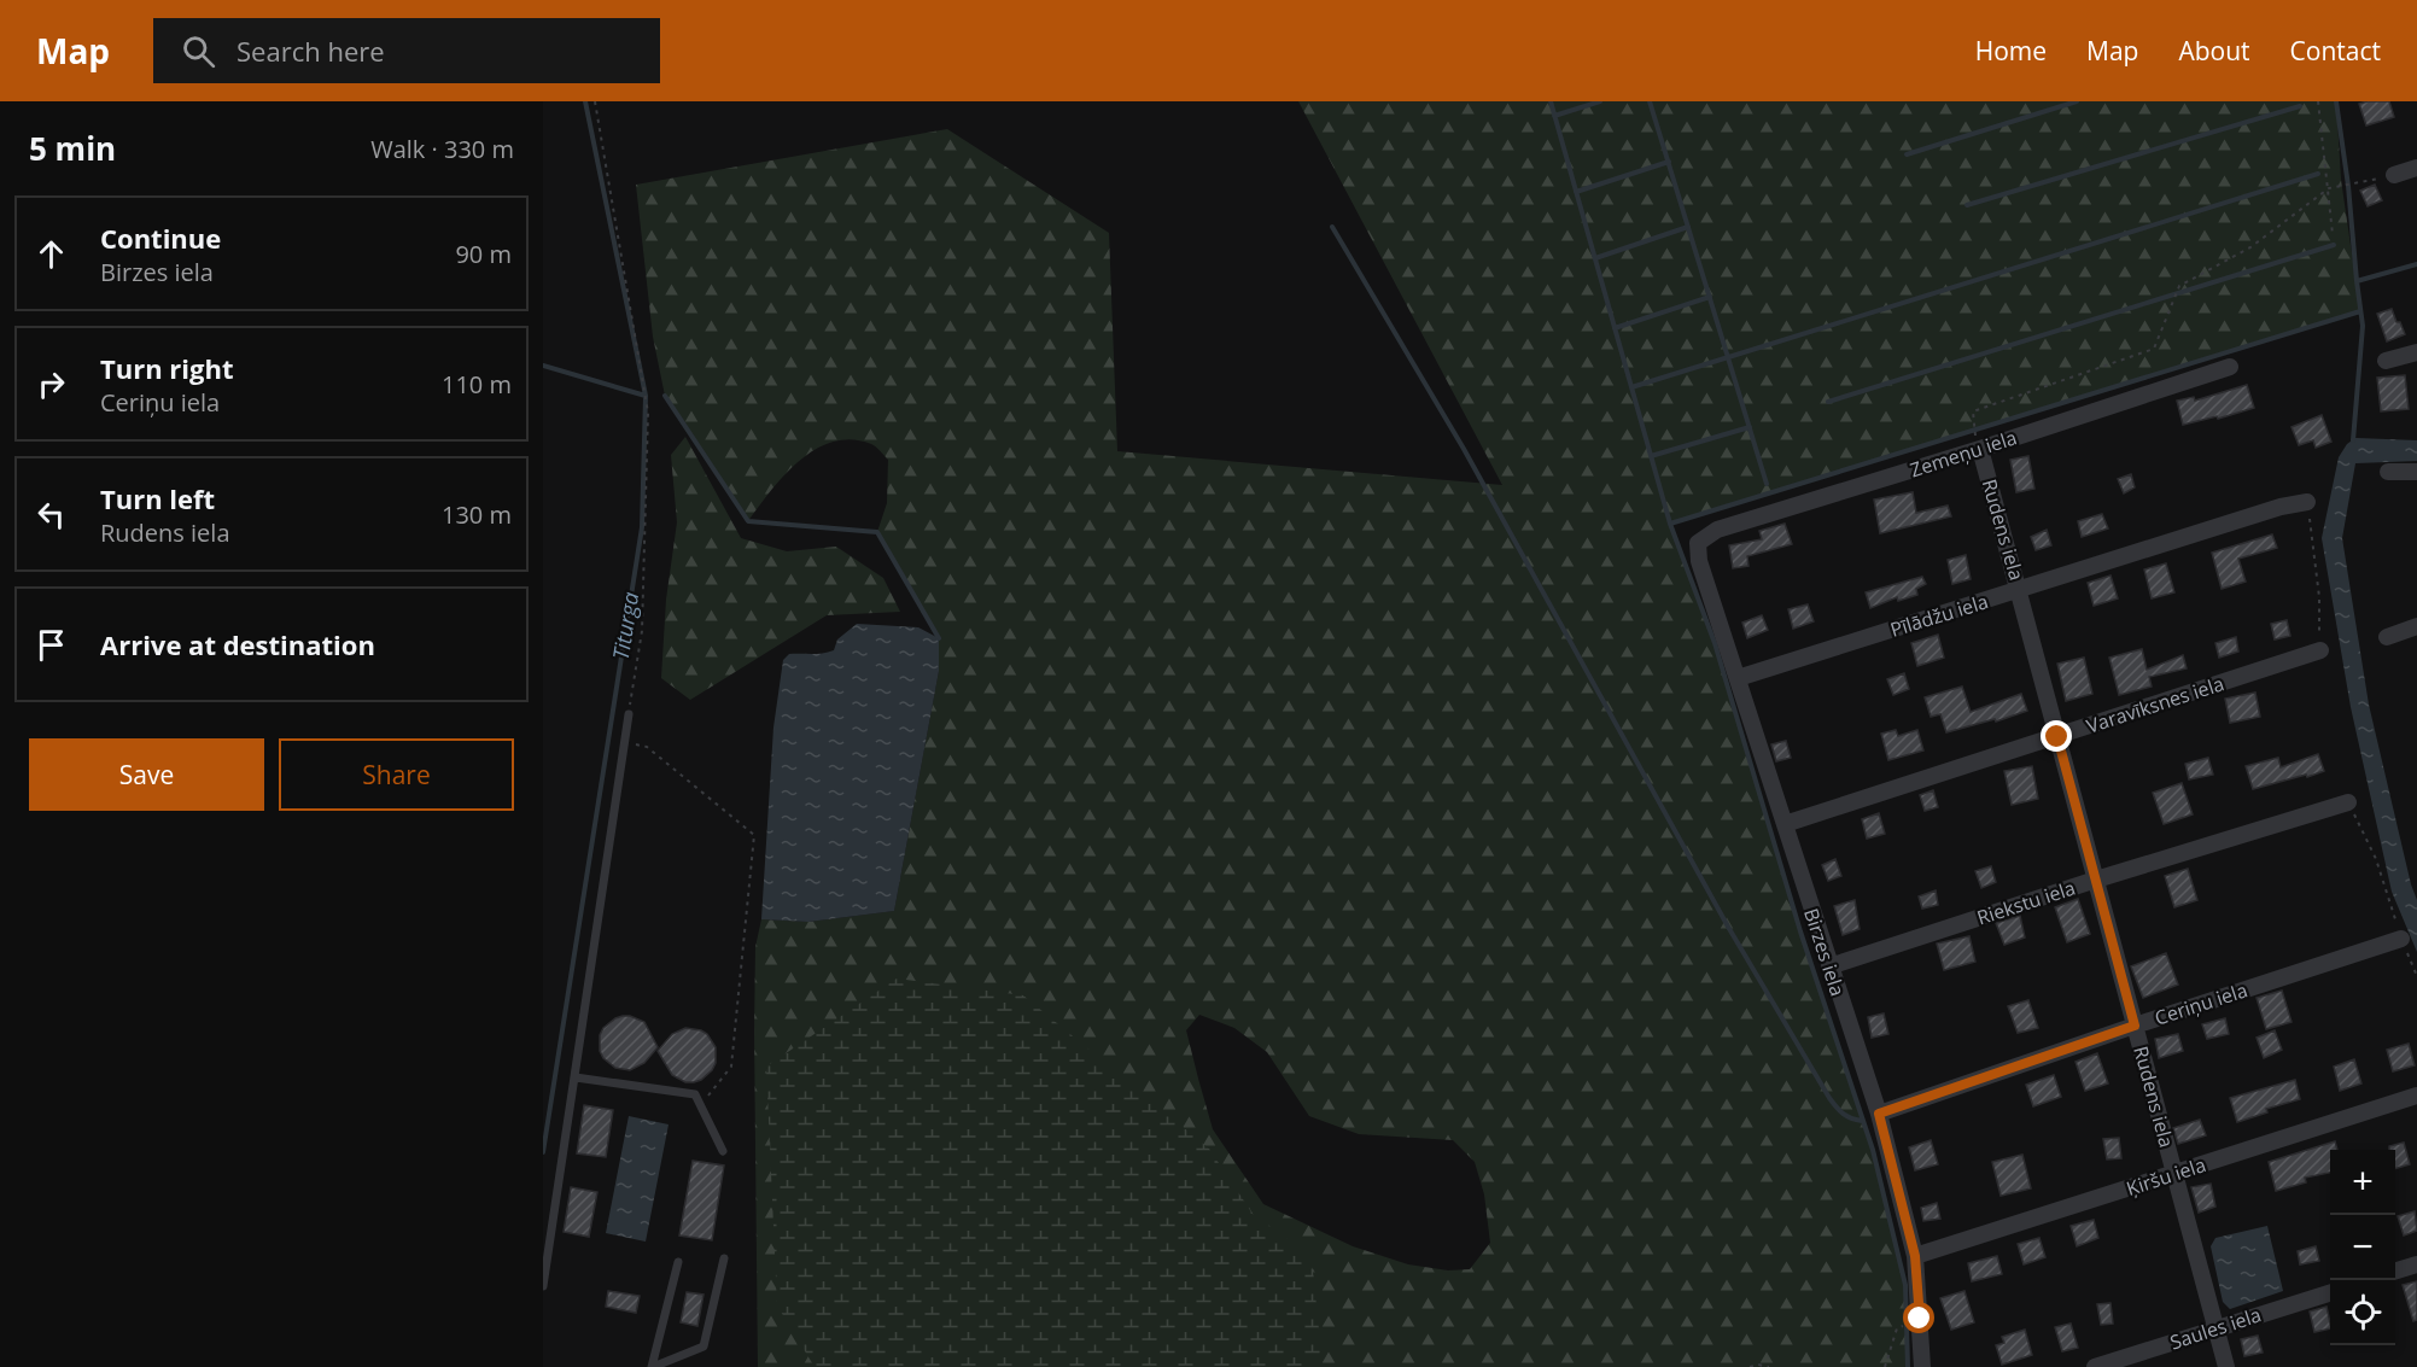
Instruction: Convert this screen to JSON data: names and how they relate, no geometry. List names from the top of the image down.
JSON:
{
  "streets": {
    "street": [
      "Zemeņu iela",
      "Rudens iela",
      "Pīlādžu iela",
      "Varavīksnes iela",
      "Riekstu iela",
      "Birzes iela",
      "Ceriņu iela",
      "Ķiršu iela",
      "Saules iela"
    ]
  },
  "crossings": [
    ["Zemeņu iela", "Rudens iela"],
    ["Zemeņu iela", "Birzes iela"],
    ["Rudens iela", "Pīlādžu iela"],
    ["Rudens iela", "Varavīksnes iela"],
    ["Rudens iela", "Riekstu iela"],
    ["Rudens iela", "Ceriņu iela"],
    ["Rudens iela", "Ķiršu iela"],
    ["Rudens iela", "Saules iela"],
    ["Pīlādžu iela", "Birzes iela"],
    ["Varavīksnes iela", "Birzes iela"],
    ["Riekstu iela", "Birzes iela"],
    ["Birzes iela", "Ceriņu iela"],
    ["Birzes iela", "Ķiršu iela"]
  ],
  "water": ["Titurga"],
  "page": {
    "header": "Map",
    "search": "Search here",
    "nav": [
      "Home",
      "Map",
      "About",
      "Contact"
    ],
    "heading": ["5 min", "Walk · 330 m"],
    "list": [
      ["Continue", "Birzes iela", "90 m"],
      ["Turn right", "Ceriņu iela", "110 m"],
      ["Turn left", "Rudens iela", "130 m"],
      "Arrive at destination"
    ],
    "buttons": ["Save", "Share"],
    "map_buttons": ["+", "−"]
  }
}
